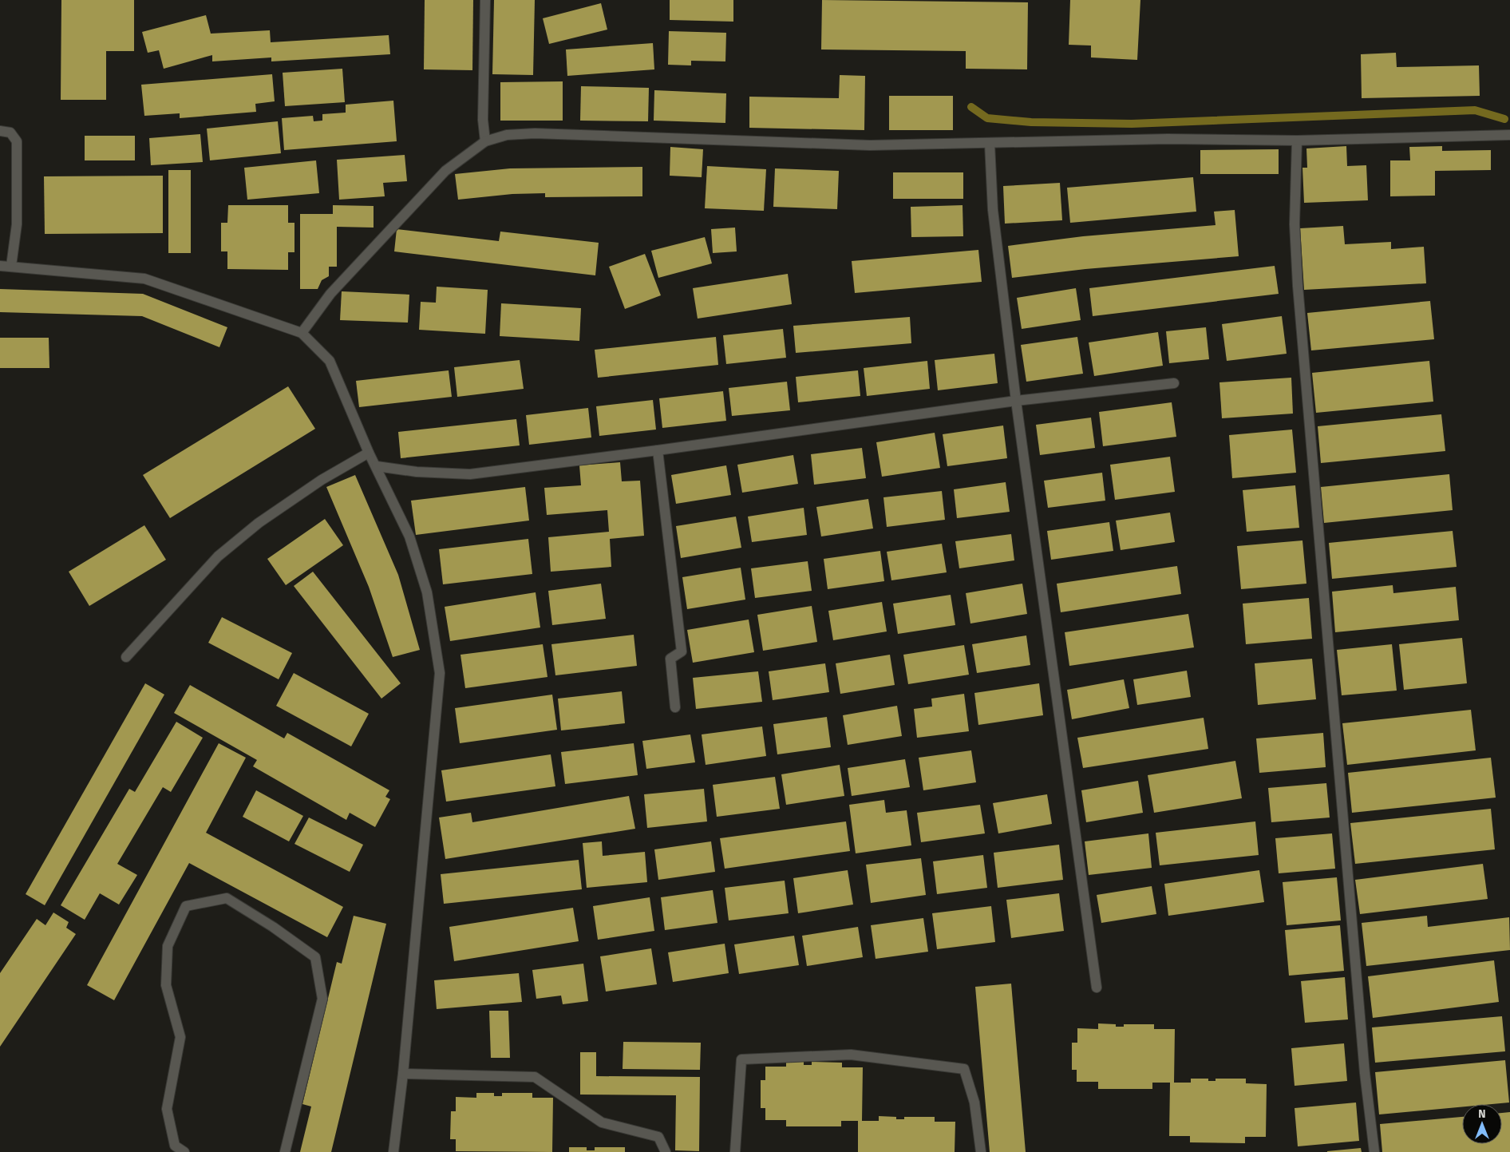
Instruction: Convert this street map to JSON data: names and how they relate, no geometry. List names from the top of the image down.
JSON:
{
  "north": "top"
}
